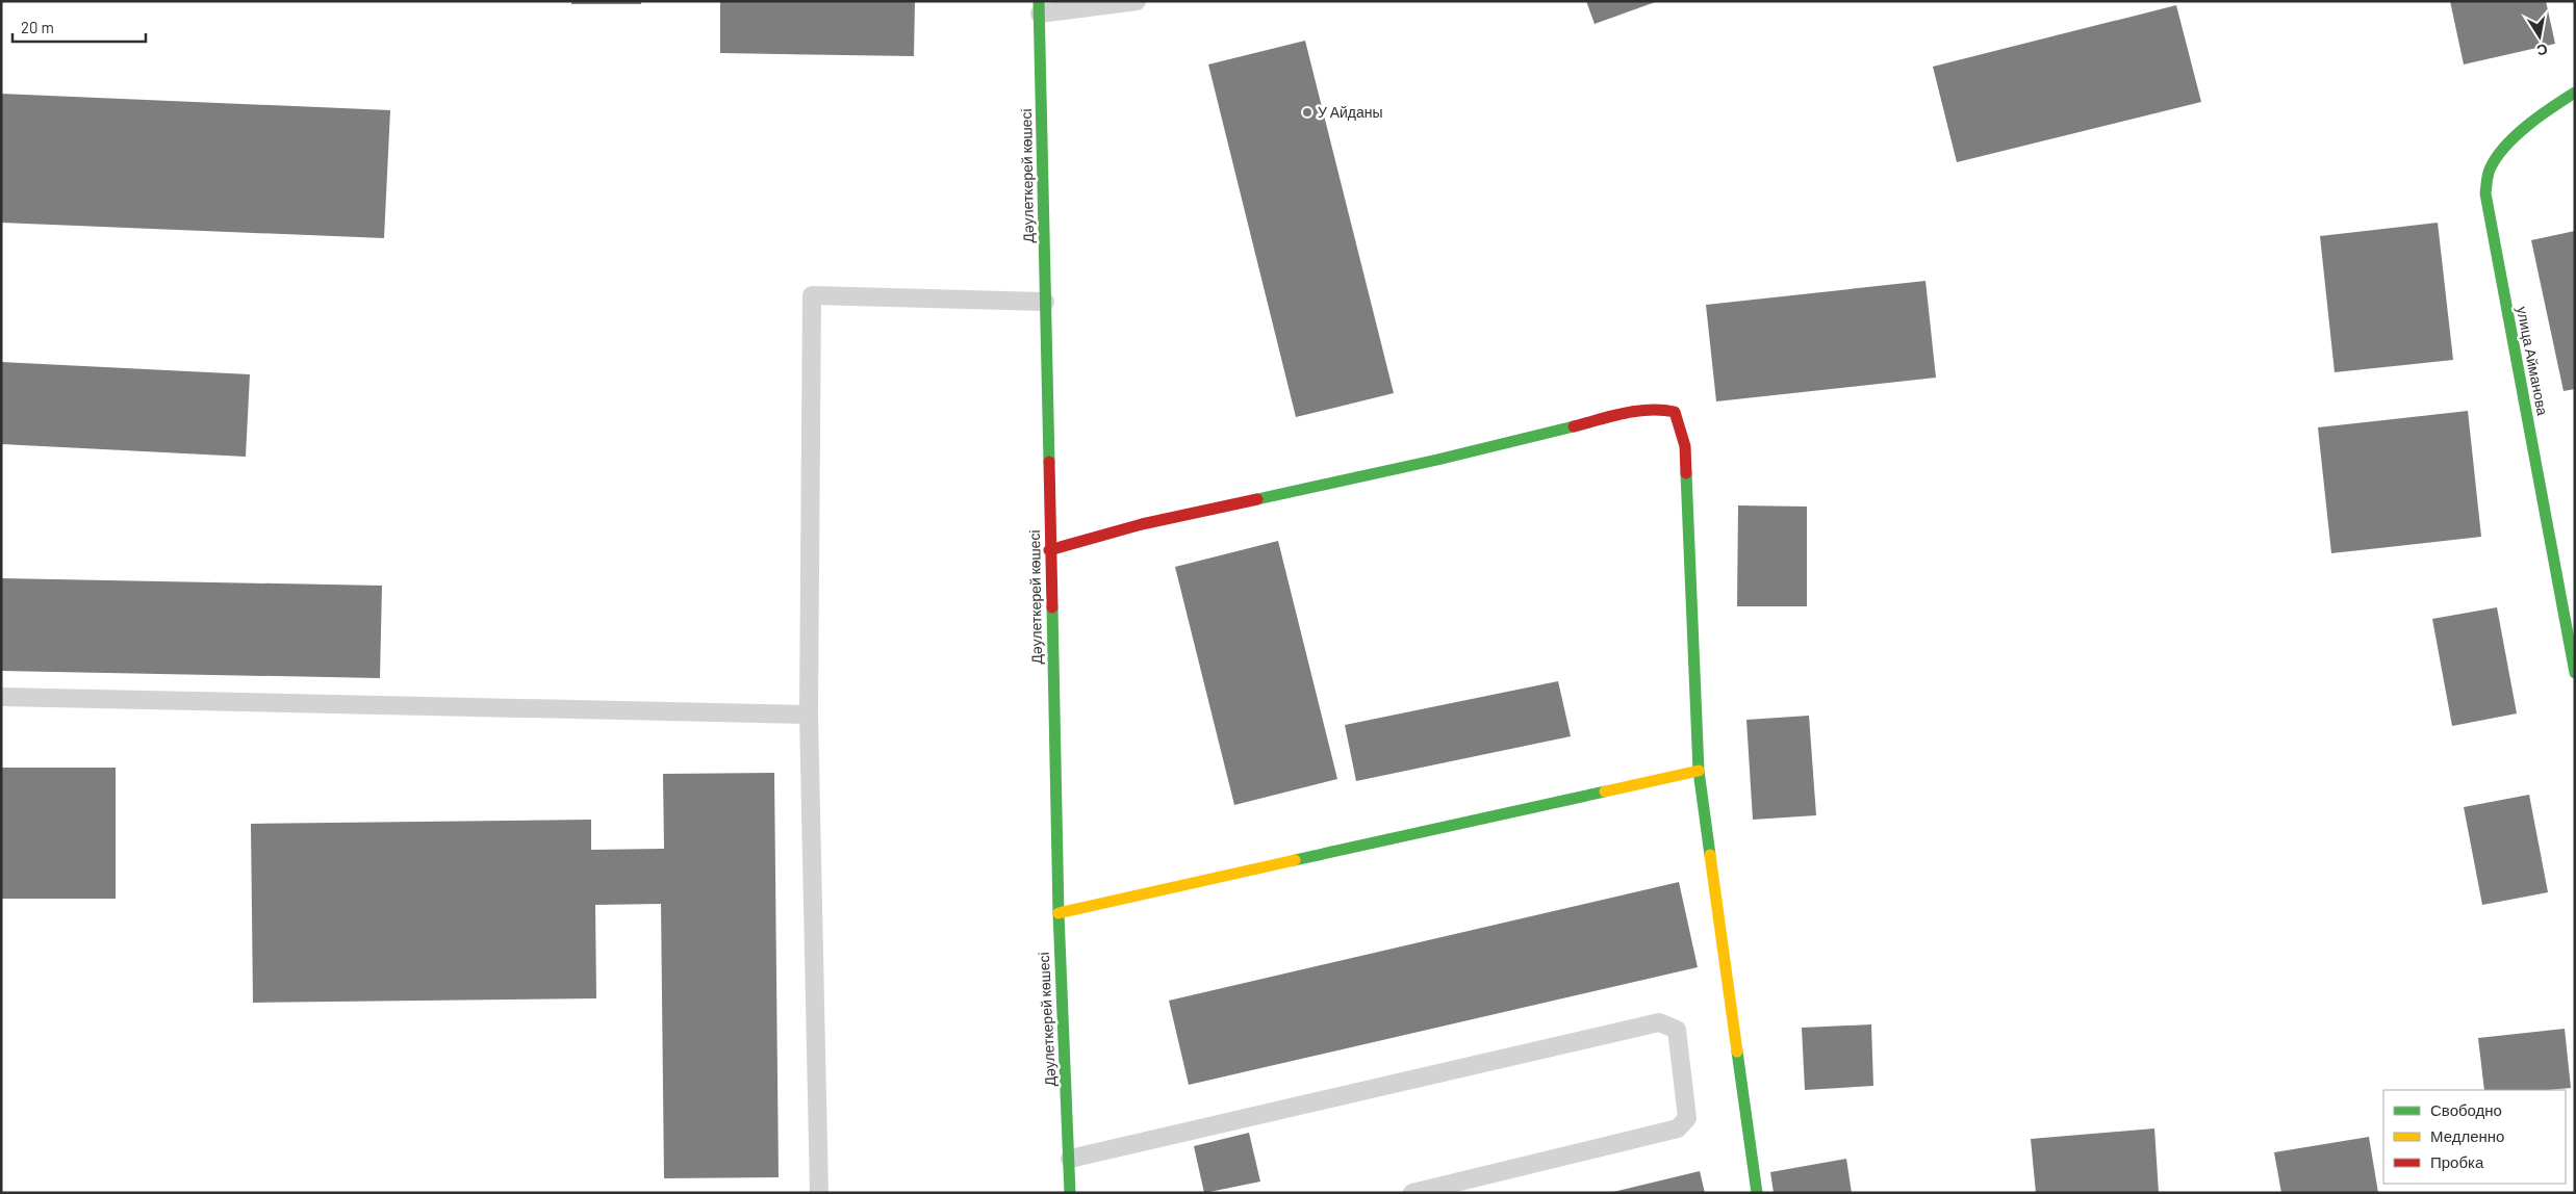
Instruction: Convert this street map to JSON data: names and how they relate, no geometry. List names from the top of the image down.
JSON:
{
  "streets": {
    "street": ["Дәулеткерей көшесі", "улица Айманова"]
  },
  "places": ["У Айданы"],
  "legend": ["Свободно", "Медленно", "Пробка"],
  "scale_bar": "20 m",
  "north": "bottom"
}
